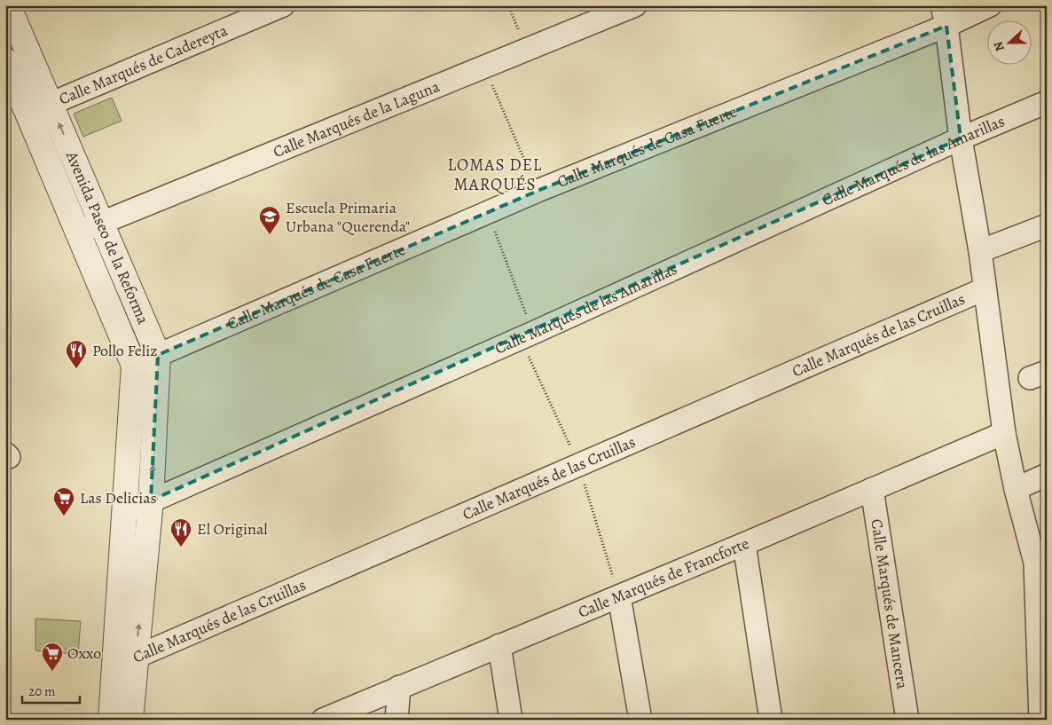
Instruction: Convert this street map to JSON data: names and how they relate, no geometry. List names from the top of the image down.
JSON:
{
  "streets": {
    "street": [
      "Calle Marqués de Cadereyta",
      "Calle Marqués de la Laguna",
      "Calle Marqués de Casa Fuerte",
      "Calle Marqués de las Amarillas",
      "Avenida Paseo de la Reforma",
      "Calle Marqués de las Cruillas",
      "Calle Marqués de Francforte",
      "Calle Marqués de Mancera"
    ]
  },
  "crossings": [
    ["Calle Marqués de Cadereyta", "Avenida Paseo de la Reforma"],
    ["Calle Marqués de la Laguna", "Avenida Paseo de la Reforma"],
    ["Calle Marqués de Casa Fuerte", "Avenida Paseo de la Reforma"],
    ["Calle Marqués de las Amarillas", "Avenida Paseo de la Reforma"],
    ["Avenida Paseo de la Reforma", "Calle Marqués de las Cruillas"],
    ["Calle Marqués de Francforte", "Calle Marqués de Mancera"]
  ],
  "districts": ["LOMAS DEL MARQUÉS"],
  "places": {
    "school or university": ["Escuela Primaria Urbana \"Querenda\""],
    "restaurant": ["Pollo Feliz", "El Original"],
    "supermarket": ["Las Delicias", "Oxxo"]
  },
  "scale_bar": "20 m",
  "north": "left"
}
